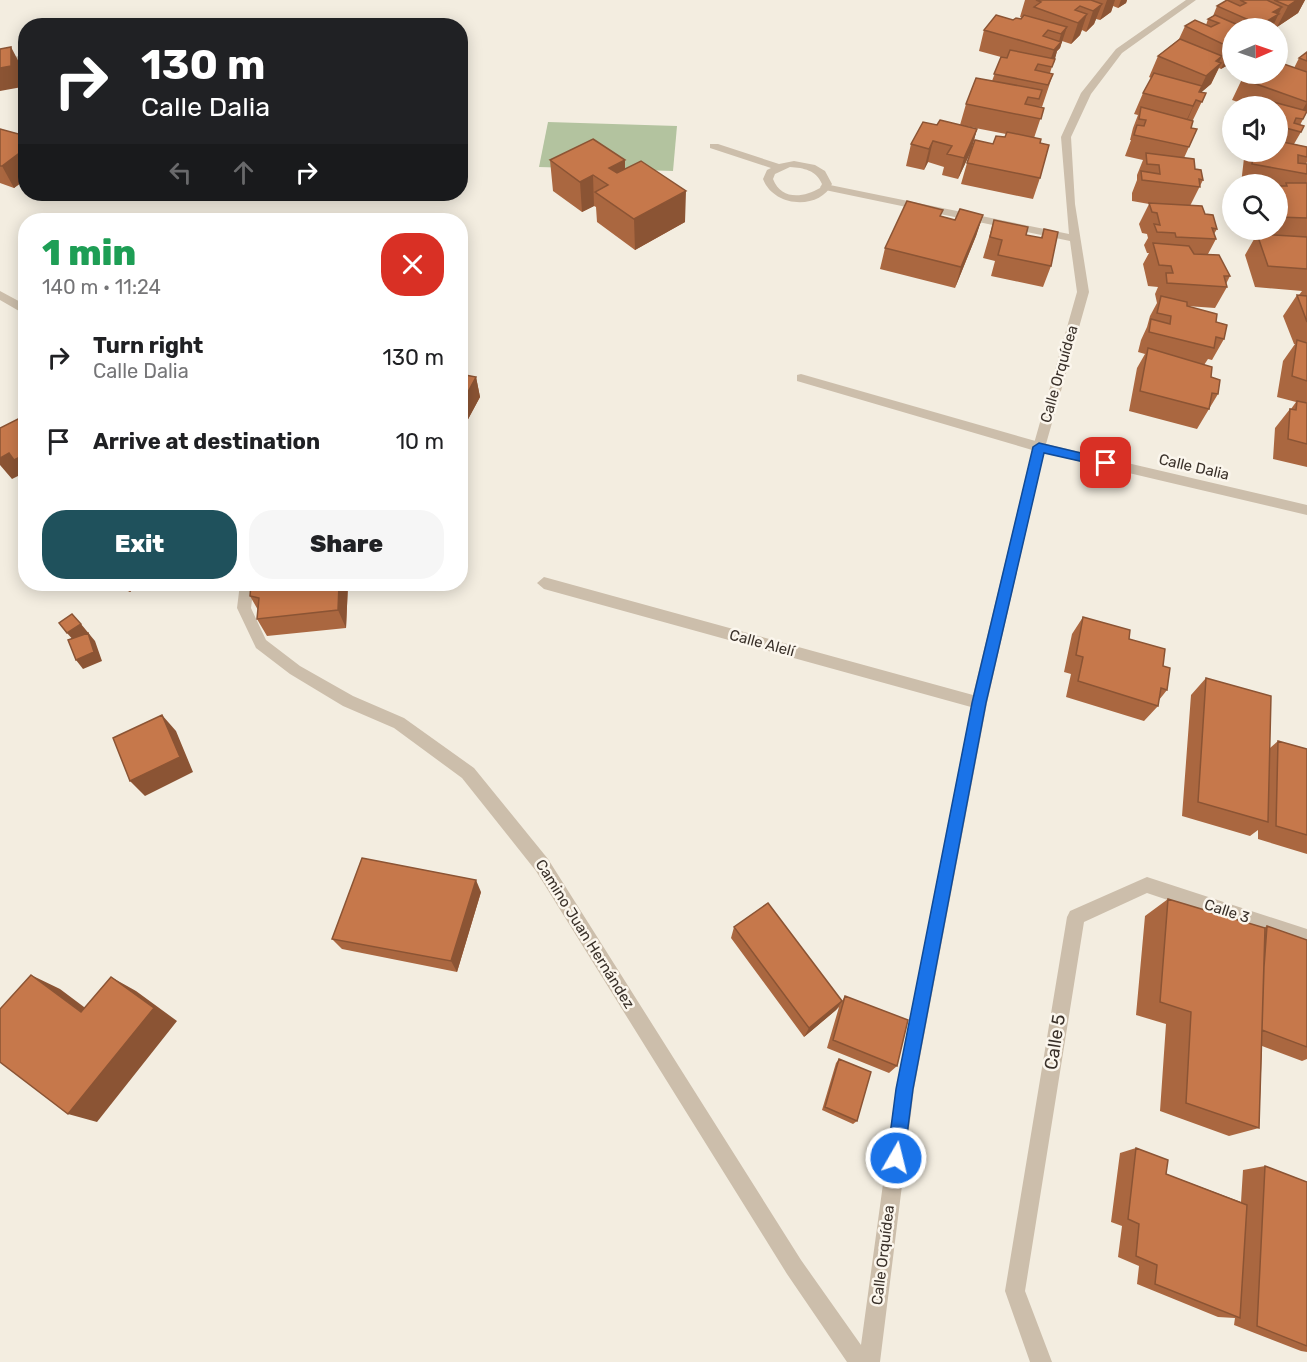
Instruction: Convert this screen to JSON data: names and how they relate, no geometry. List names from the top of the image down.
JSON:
{
  "streets": {
    "street": [
      "Calle Orquídea",
      "Calle Dalia",
      "Calle Alelí",
      "Calle 3",
      "Camino Juan Hernández",
      "Calle 5"
    ]
  },
  "crossings": [
    ["Calle Orquídea", "Calle Dalia"],
    ["Calle Orquídea", "Calle Alelí"],
    ["Calle 3", "Calle 5"]
  ],
  "north": "right",
  "page": {
    "turn": ["130 m", "Calle Dalia"],
    "heading": ["1 min", "140 m · 11:24"],
    "list": [
      {
        "name": "Turn right",
        "note": "Calle Dalia",
        "value": "130 m"
      },
      {
        "name": "Arrive at destination",
        "value": "10 m"
      }
    ],
    "buttons": ["Exit", "Share"]
  }
}
